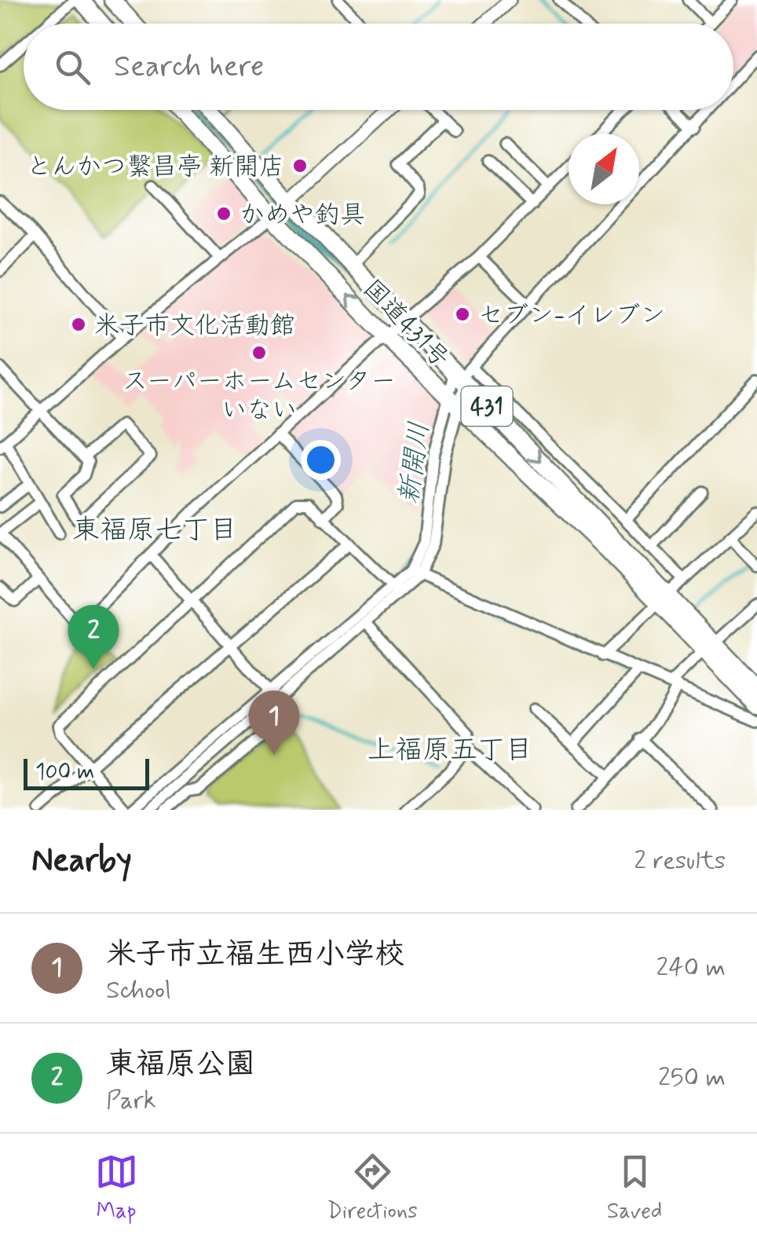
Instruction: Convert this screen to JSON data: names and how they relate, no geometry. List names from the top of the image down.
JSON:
{
  "streets": {
    "highway": ["国道431号", "431"]
  },
  "districts": ["東福原七丁目", "上福原五丁目"],
  "water": ["新開川"],
  "places": [
    "とんかつ繫昌亭 新開店",
    "かめや釣具",
    "セブン-イレブン",
    "米子市文化活動館",
    "スーパーホームセンター いない"
  ],
  "scale_bar": "100 m",
  "north": "top right",
  "page": {
    "search": "Search here",
    "pins": ["2", "1"],
    "scale": "100 m",
    "heading": ["Nearby", "2 results"],
    "list": [
      {
        "mark": "1",
        "name": "米子市立福生西小学校",
        "note": "School",
        "value": "240 m"
      },
      {
        "mark": "2",
        "name": "東福原公園",
        "note": "Park",
        "value": "250 m"
      }
    ],
    "nav": ["Map", "Directions", "Saved"]
  }
}
